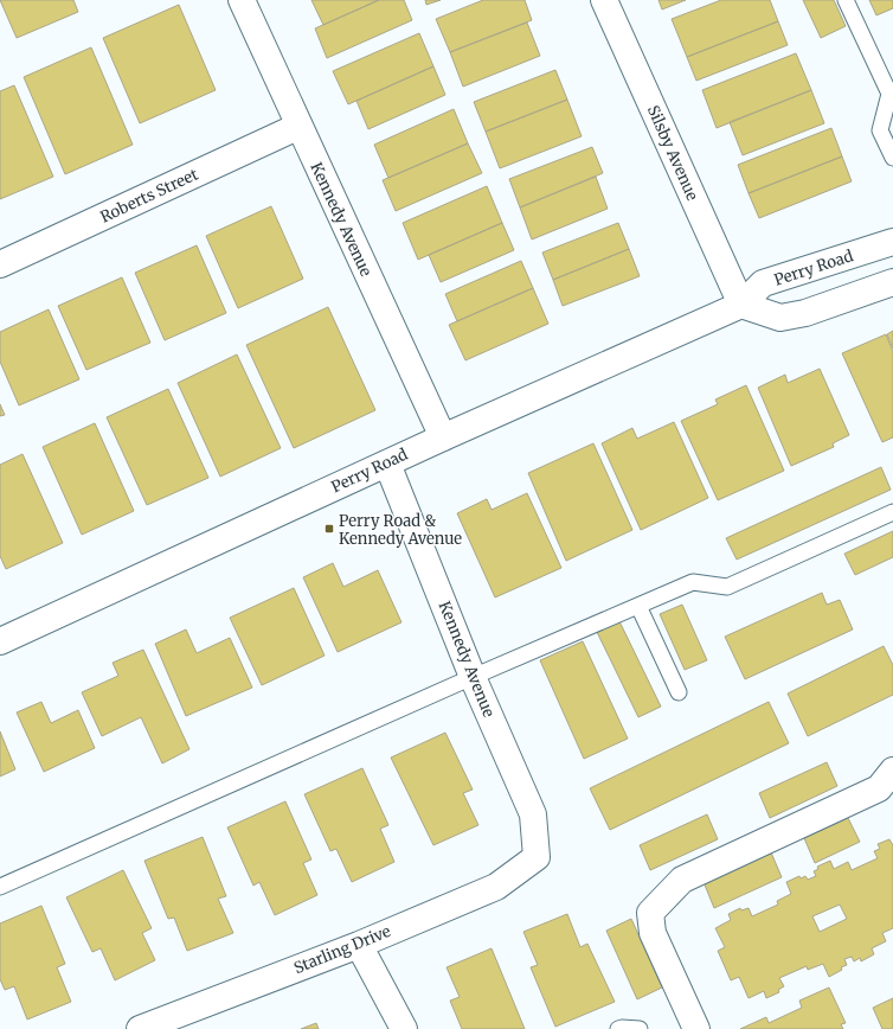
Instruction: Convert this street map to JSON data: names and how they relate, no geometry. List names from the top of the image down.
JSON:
{
  "streets": {
    "street": [
      "Silsby Avenue",
      "Roberts Street",
      "Kennedy Avenue",
      "Perry Road",
      "Starling Drive"
    ]
  },
  "crossings": [
    ["Silsby Avenue", "Perry Road"],
    ["Roberts Street", "Kennedy Avenue"],
    ["Kennedy Avenue", "Perry Road"],
    ["Kennedy Avenue", "Starling Drive"]
  ],
  "places": {
    "transit": ["Perry Road & Kennedy Avenue"]
  }
}
